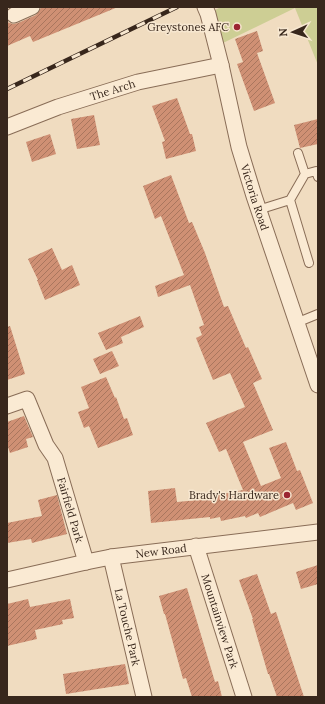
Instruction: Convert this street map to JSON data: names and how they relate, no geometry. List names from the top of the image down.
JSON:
{
  "streets": {
    "street": [
      "The Arch",
      "Victoria Road",
      "Fairfield Park",
      "New Road",
      "Mountainview Park",
      "La Touche Park"
    ]
  },
  "crossings": [
    ["The Arch", "Victoria Road"],
    ["Fairfield Park", "New Road"],
    ["New Road", "Mountainview Park"],
    ["New Road", "La Touche Park"]
  ],
  "places": ["Greystones AFC", "Brady's Hardware"],
  "north": "left"
}
